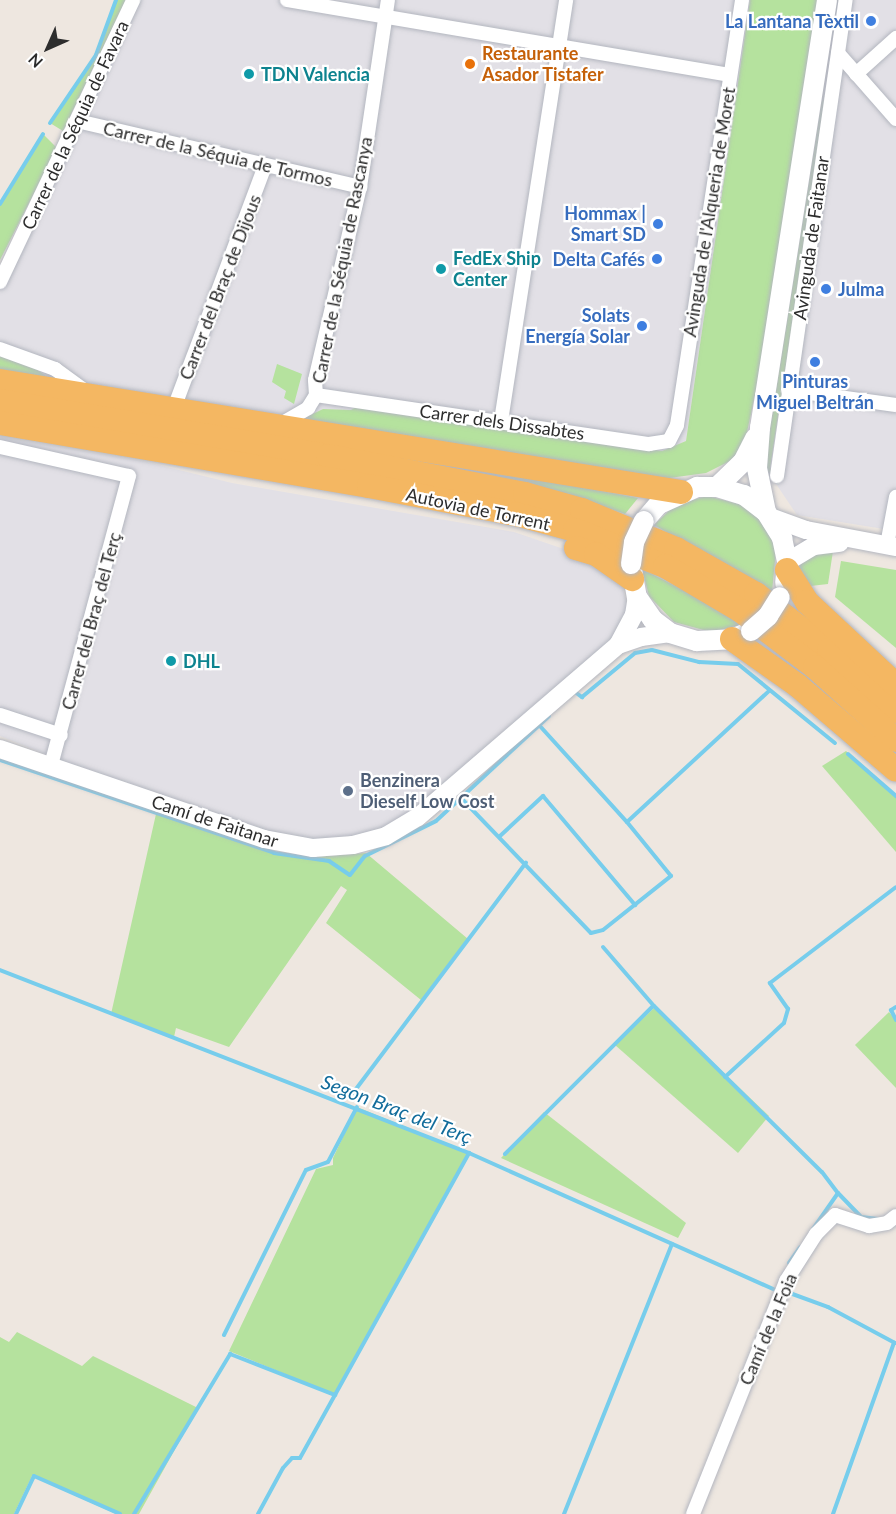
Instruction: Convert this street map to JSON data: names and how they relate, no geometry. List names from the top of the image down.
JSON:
{
  "streets": {
    "highway": ["Autovia de Torrent"],
    "street": [
      "Carrer de la Séquia de Favara",
      "Carrer de la Séquia de Tormos",
      "Avinguda de l'Alqueria de Moret",
      "Avinguda de Faitanar",
      "Carrer de la Séquia de Rascanya",
      "Carrer del Braç de Dijous",
      "Carrer dels Dissabtes",
      "Carrer del Braç del Terç",
      "Camí de Faitanar",
      "Camí de la Foia"
    ]
  },
  "crossings": [
    ["Carrer de la Séquia de Favara", "Carrer de la Séquia de Tormos"],
    ["Carrer de la Séquia de Tormos", "Carrer de la Séquia de Rascanya"],
    ["Carrer de la Séquia de Tormos", "Carrer del Braç de Dijous"],
    ["Avinguda de l'Alqueria de Moret", "Carrer dels Dissabtes"],
    ["Carrer de la Séquia de Rascanya", "Carrer dels Dissabtes"],
    ["Carrer del Braç del Terç", "Camí de Faitanar"]
  ],
  "water": ["Segon Braç del Terç"],
  "places": [
    "La Lantana Tèxtil",
    "Restaurante Asador Tistafer",
    "TDN Valencia",
    "Hommax | Smart SD",
    "Delta Cafés",
    "FedEx Ship Center",
    "Julma",
    "Solats Energía Solar",
    "Pinturas Miguel Beltrán",
    "DHL",
    "Benzinera Dieself Low Cost"
  ],
  "north": "bottom left"
}
